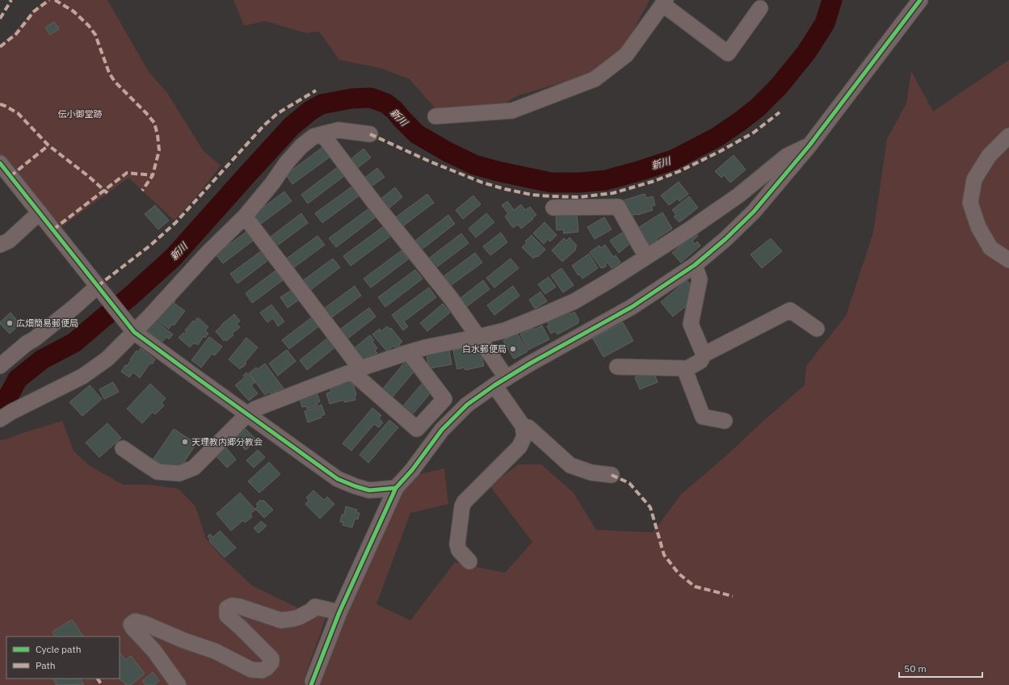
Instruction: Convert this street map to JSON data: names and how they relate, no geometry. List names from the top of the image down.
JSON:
{
  "water": ["新川"],
  "parks": ["伝小御堂跡"],
  "places": ["広畑簡易郵便局", "白水郵便局", "天理教内郷分教会"],
  "legend": ["Cycle path", "Path"],
  "scale_bar": "50 m"
}
